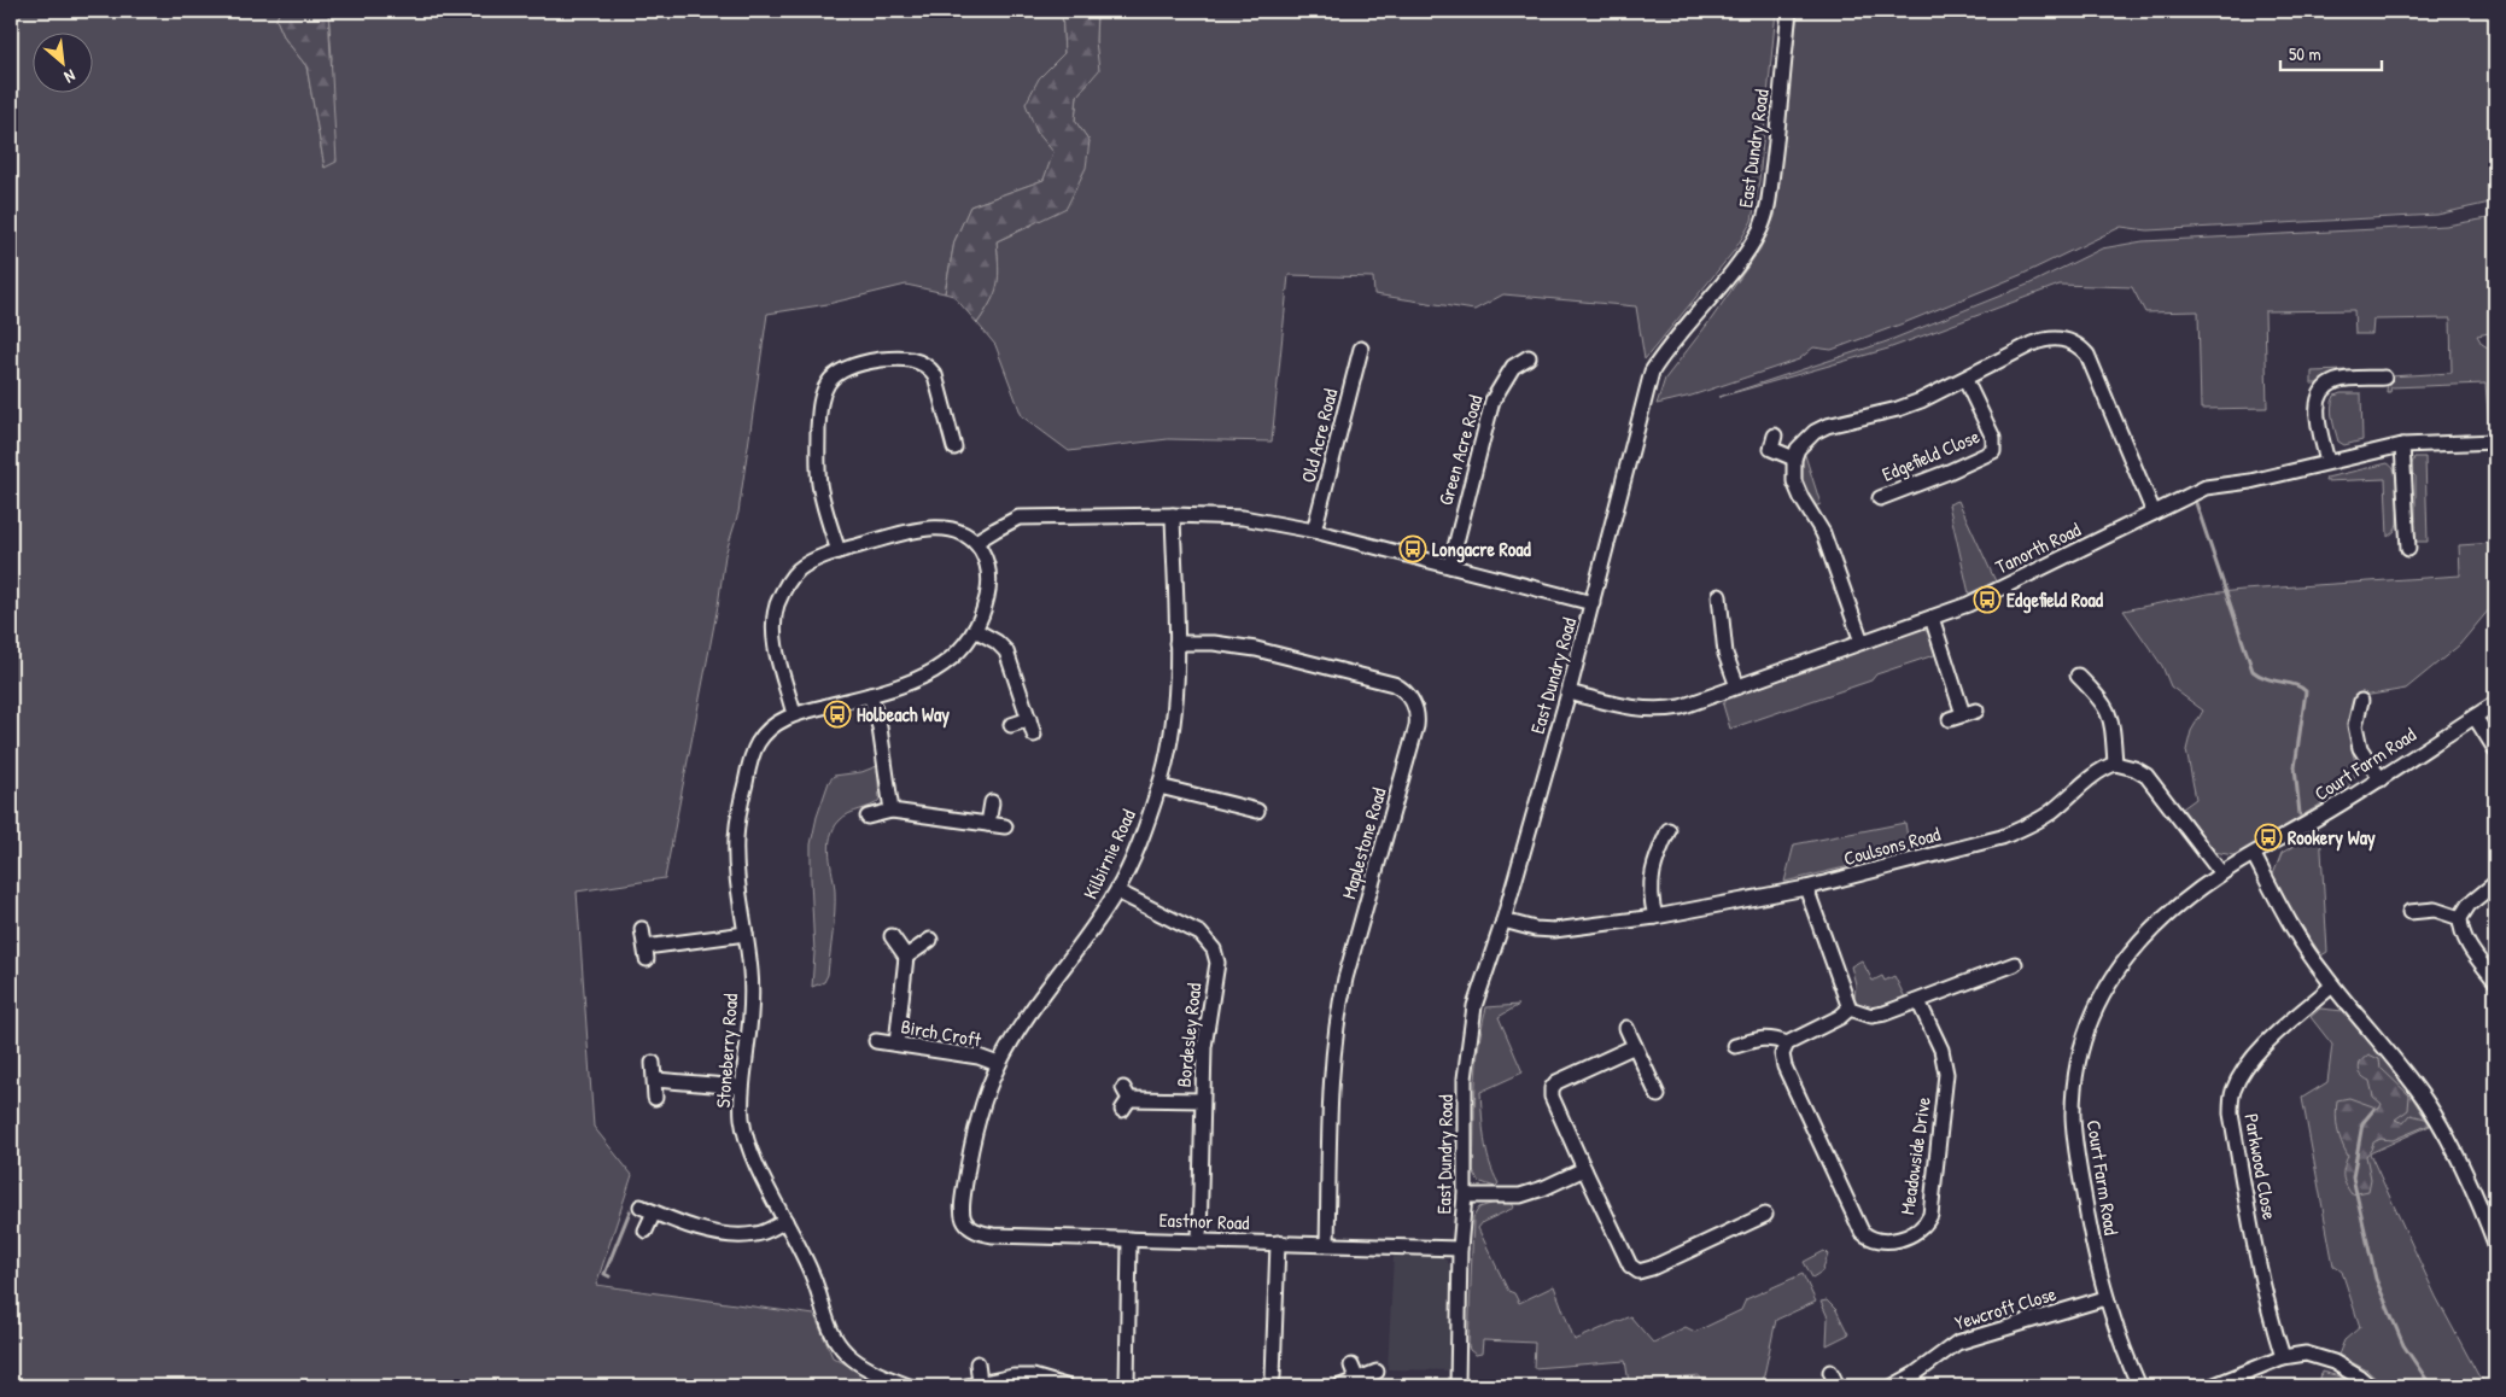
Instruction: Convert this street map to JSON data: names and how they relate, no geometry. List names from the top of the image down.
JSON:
{
  "streets": {
    "street": [
      "East Dundry Road",
      "Old Acre Road",
      "Green Acre Road",
      "Edgefield Close",
      "Tanorth Road",
      "Court Farm Road",
      "Maplestone Road",
      "Coulsons Road",
      "Kilbirnie Road",
      "Birch Croft",
      "Bordesley Road",
      "Stoneberry Road",
      "Meadowside Drive",
      "Parkwood Close",
      "Eastnor Road",
      "Yewcroft Close"
    ]
  },
  "crossings": [
    ["East Dundry Road", "Tanorth Road"],
    ["East Dundry Road", "Coulsons Road"],
    ["East Dundry Road", "Eastnor Road"],
    ["Court Farm Road", "Yewcroft Close"],
    ["Maplestone Road", "Kilbirnie Road"],
    ["Maplestone Road", "Eastnor Road"],
    ["Kilbirnie Road", "Birch Croft"],
    ["Kilbirnie Road", "Bordesley Road"],
    ["Kilbirnie Road", "Eastnor Road"],
    ["Bordesley Road", "Eastnor Road"]
  ],
  "places": {
    "bus stop": [
      "Longacre Road",
      "Edgefield Road",
      "Holbeach Way",
      "Rookery Way"
    ]
  },
  "scale_bar": "50 m",
  "north": "bottom right"
}
